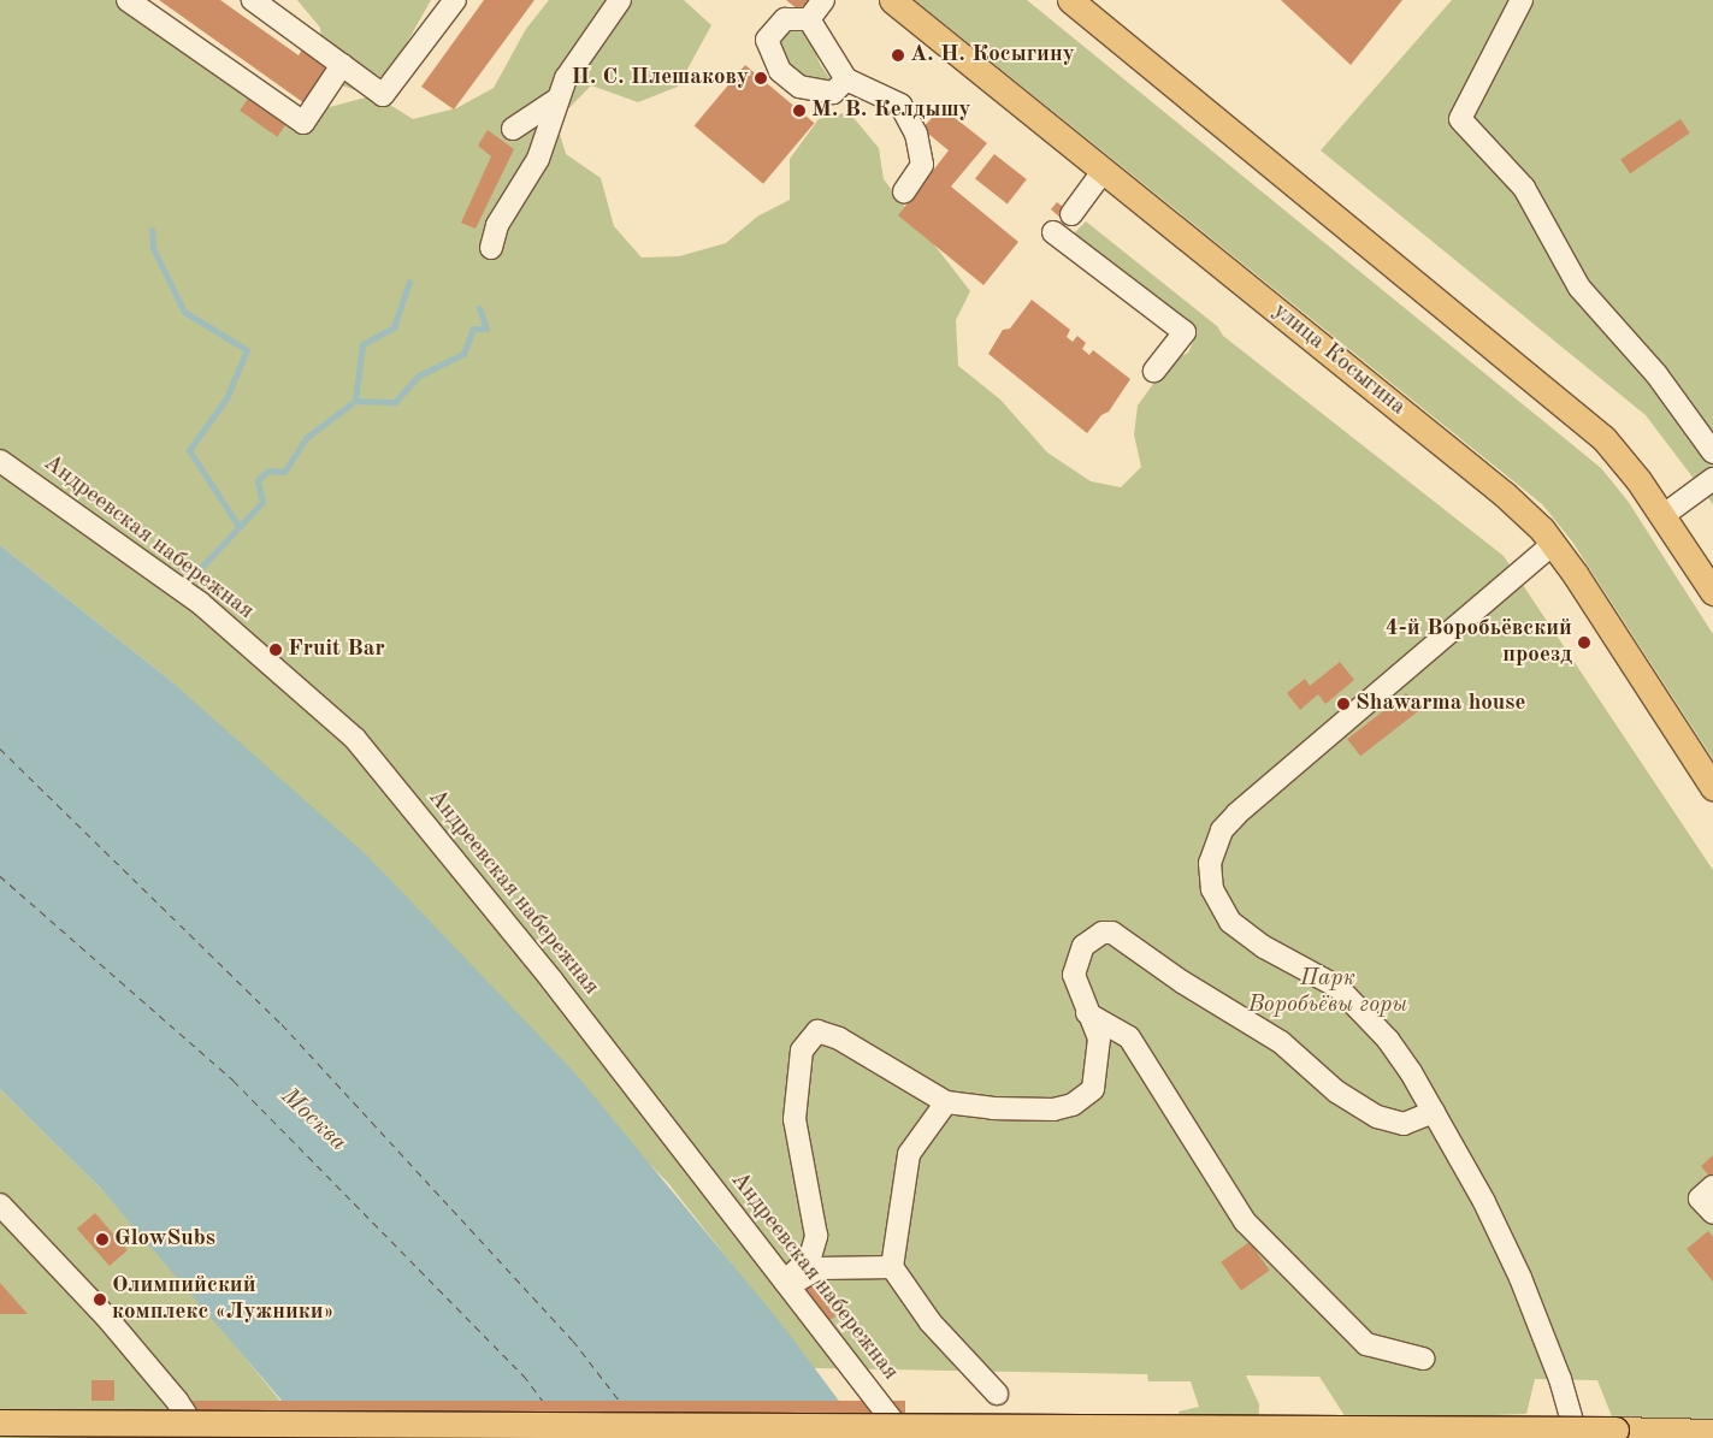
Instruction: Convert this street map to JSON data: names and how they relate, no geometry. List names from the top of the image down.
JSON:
{
  "streets": {
    "main road": ["улица Косыгина"],
    "street": ["Андреевская набережная"]
  },
  "water": ["Москва"],
  "parks": ["Парк Воробьёвы горы"],
  "places": [
    "А. Н. Косыгину",
    "П. С. Плешакову",
    "М. В. Келдышу",
    "4-й Воробьёвский проезд",
    "Fruit Bar",
    "Shawarma house",
    "GlowSubs",
    "Олимпийский комплекс «Лужники»"
  ]
}
